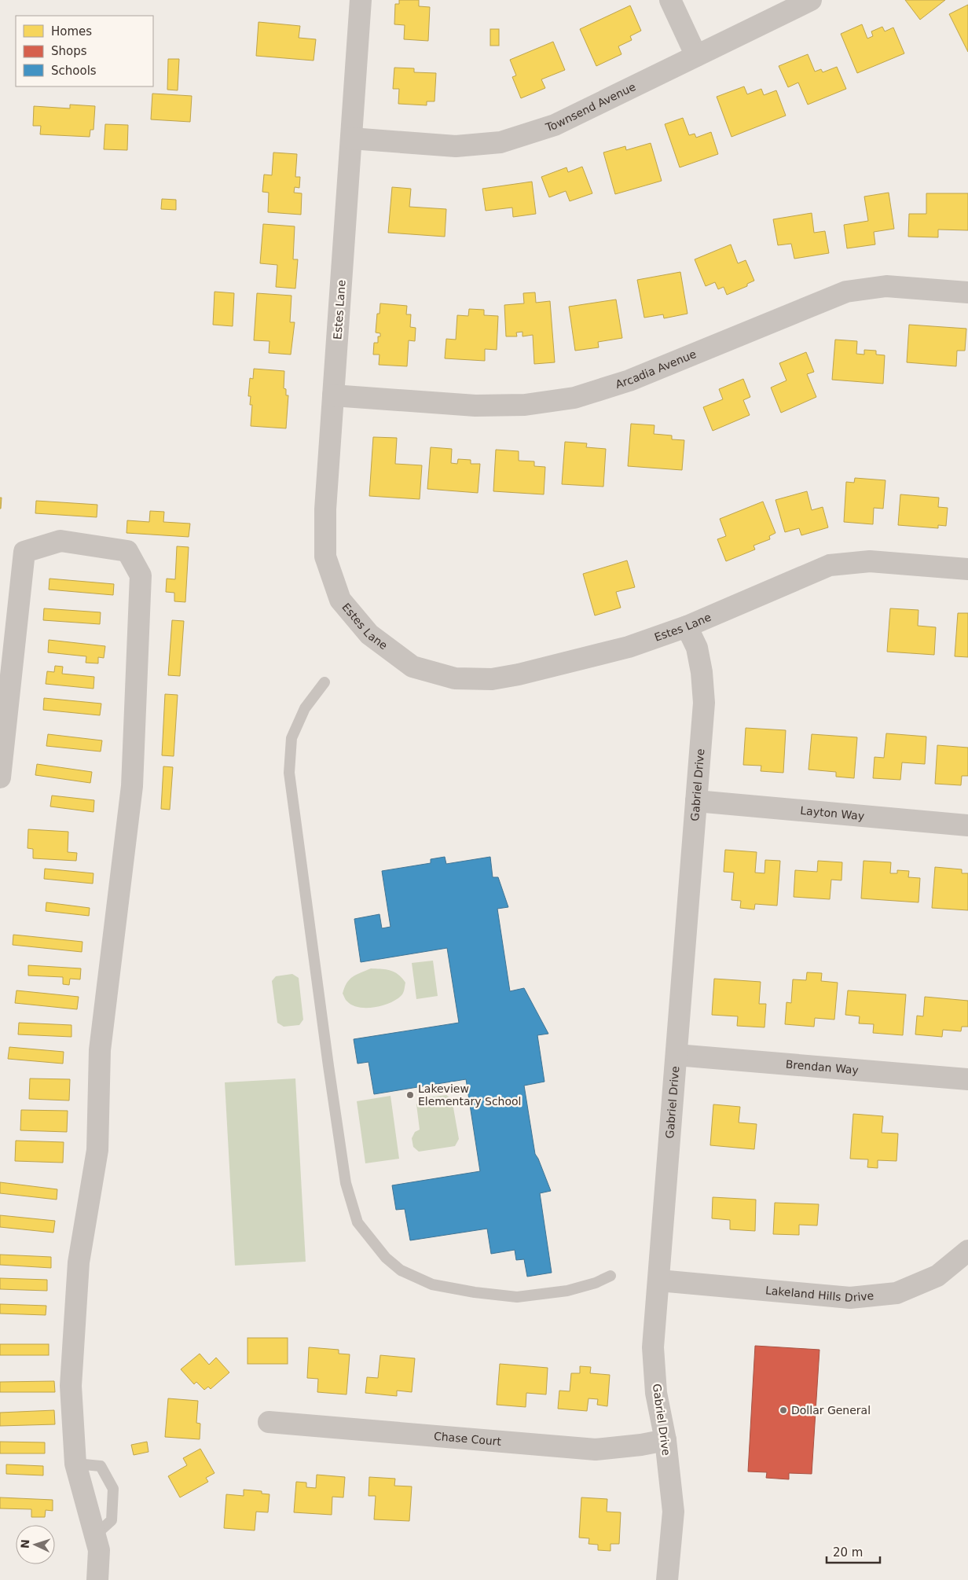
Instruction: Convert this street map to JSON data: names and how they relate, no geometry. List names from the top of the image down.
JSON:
{
  "streets": {
    "street": [
      "Townsend Avenue",
      "Estes Lane",
      "Arcadia Avenue",
      "Gabriel Drive",
      "Layton Way",
      "Brendan Way",
      "Lakeland Hills Drive",
      "Chase Court"
    ]
  },
  "crossings": [
    ["Townsend Avenue", "Estes Lane"],
    ["Estes Lane", "Arcadia Avenue"],
    ["Estes Lane", "Gabriel Drive"],
    ["Gabriel Drive", "Layton Way"],
    ["Gabriel Drive", "Brendan Way"],
    ["Gabriel Drive", "Lakeland Hills Drive"],
    ["Gabriel Drive", "Chase Court"]
  ],
  "places": ["Lakeview Elementary School", "Dollar General"],
  "legend": ["Homes", "Shops", "Schools"],
  "scale_bar": "20 m",
  "north": "left"
}
